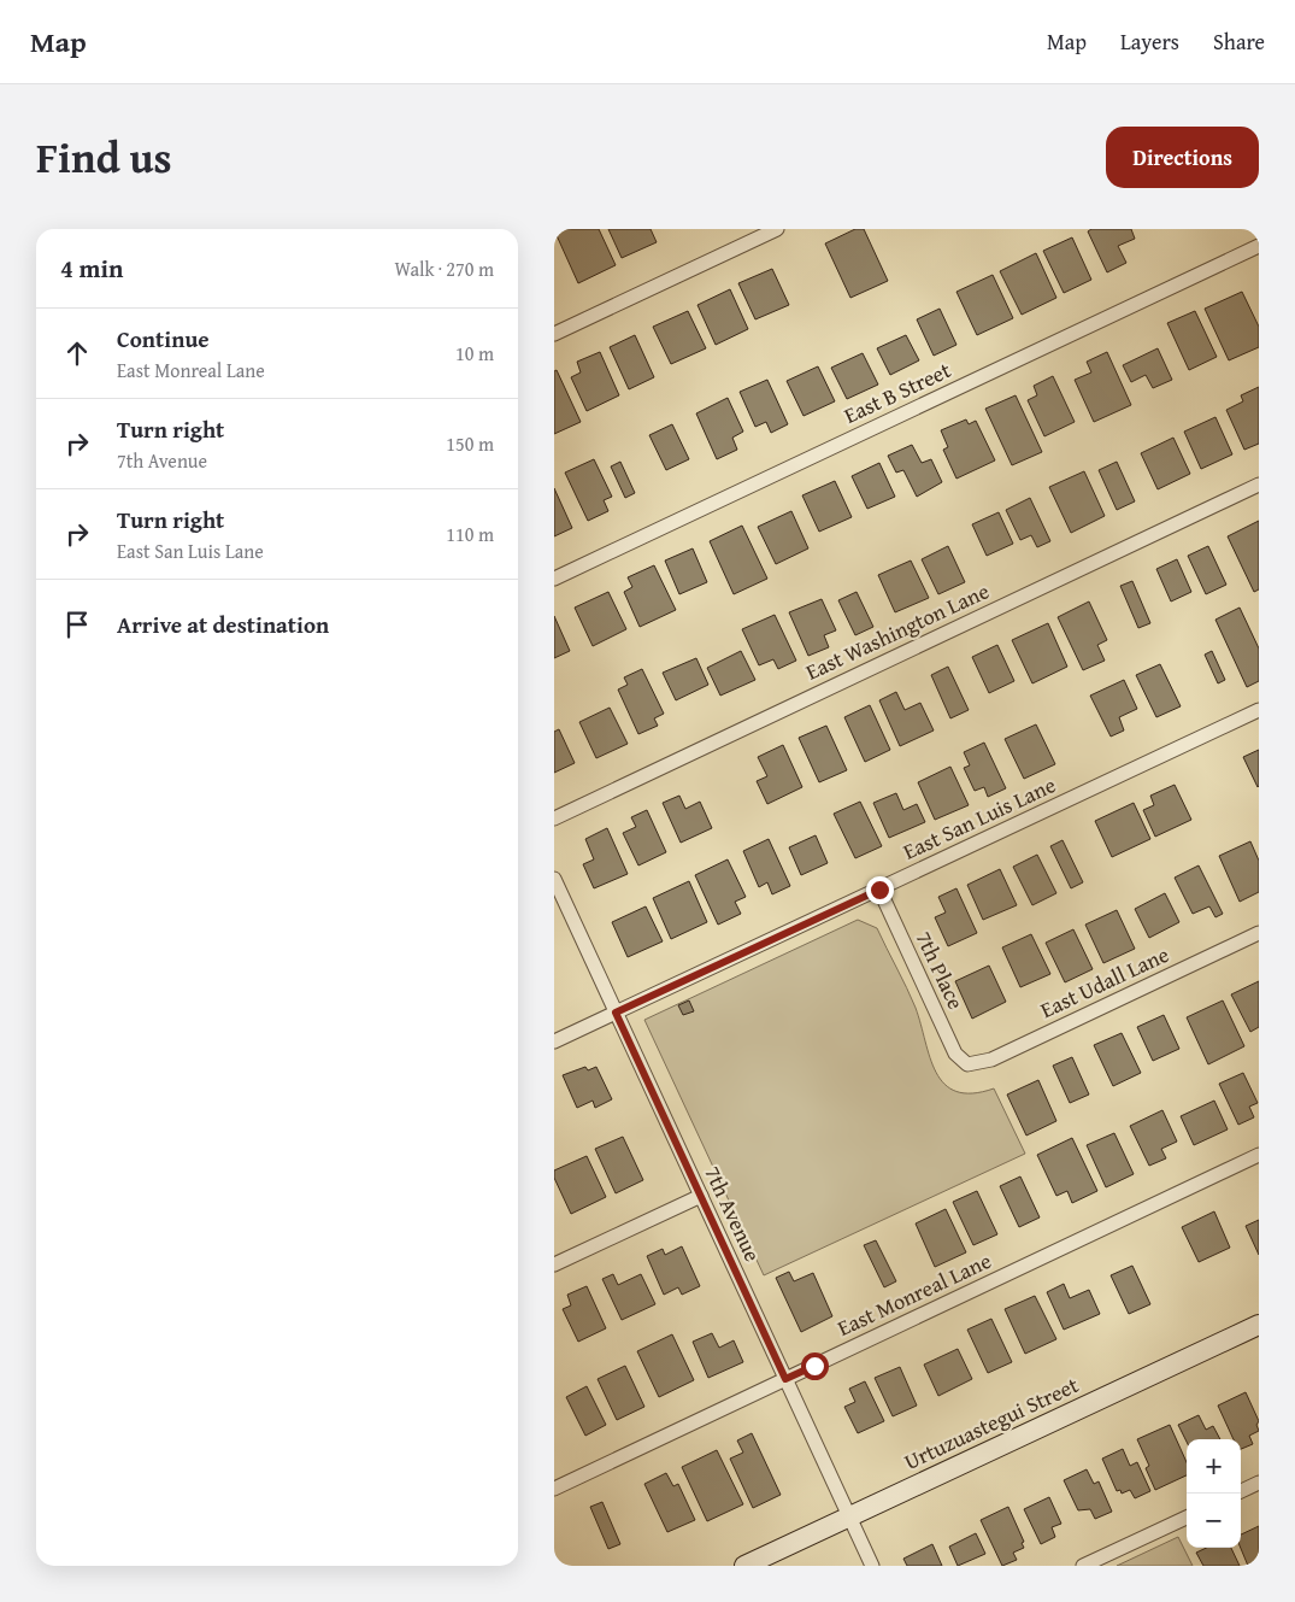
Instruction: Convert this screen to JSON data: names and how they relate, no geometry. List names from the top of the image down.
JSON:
{
  "streets": {
    "main road": ["Urtuzuastegui Street"],
    "street": [
      "East B Street",
      "East Washington Lane",
      "East San Luis Lane",
      "7th Place",
      "East Udall Lane",
      "7th Avenue",
      "East Monreal Lane"
    ]
  },
  "crossings": [
    ["East San Luis Lane", "7th Place"],
    ["East San Luis Lane", "7th Avenue"],
    ["7th Place", "East Udall Lane"],
    ["7th Avenue", "East Monreal Lane"],
    ["7th Avenue", "Urtuzuastegui Street"]
  ],
  "page": {
    "header": "Map",
    "nav": ["Map", "Layers", "Share"],
    "title": "Find us",
    "buttons": "Directions",
    "heading": ["4 min", "Walk · 270 m"],
    "list": [
      ["Continue", "East Monreal Lane", "10 m"],
      ["Turn right", "7th Avenue", "150 m"],
      ["Turn right", "East San Luis Lane", "110 m"],
      "Arrive at destination"
    ],
    "map_buttons": ["+", "−"]
  }
}
